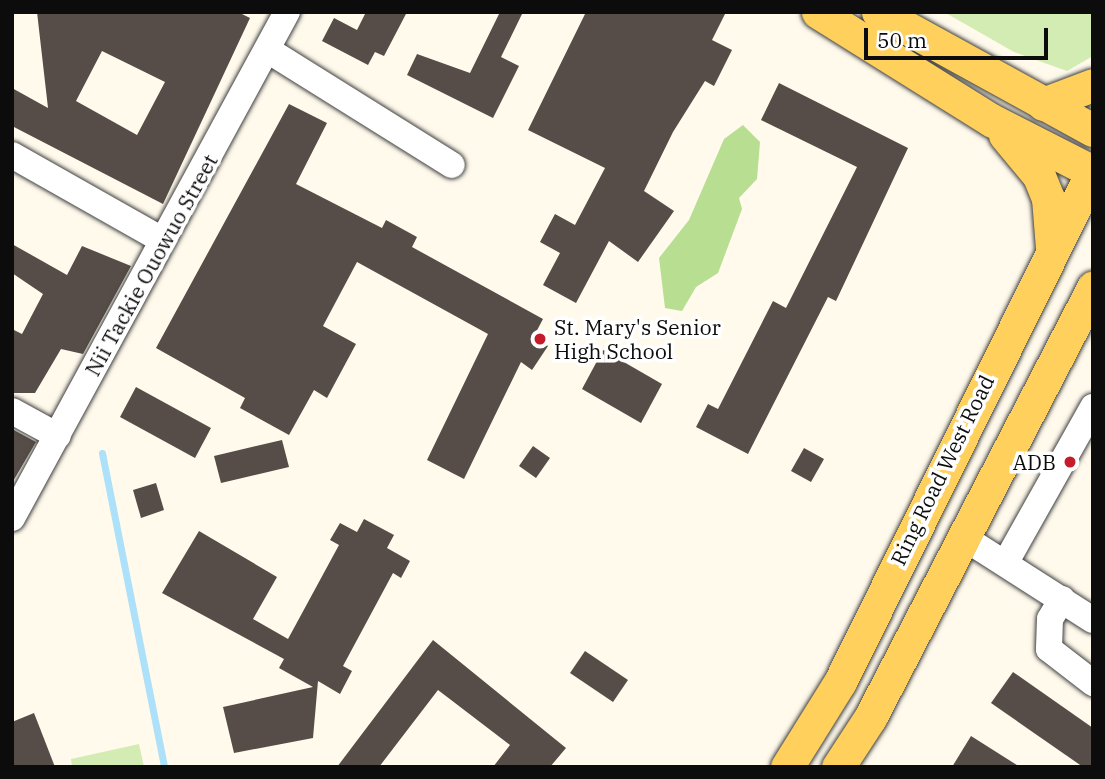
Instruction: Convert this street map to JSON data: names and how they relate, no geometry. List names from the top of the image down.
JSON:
{
  "streets": {
    "main road": ["Ring Road West Road"],
    "street": ["Nii Tackie Ouowuo Street"]
  },
  "places": ["St. Mary's Senior High School", "ADB"],
  "scale_bar": "50 m"
}
